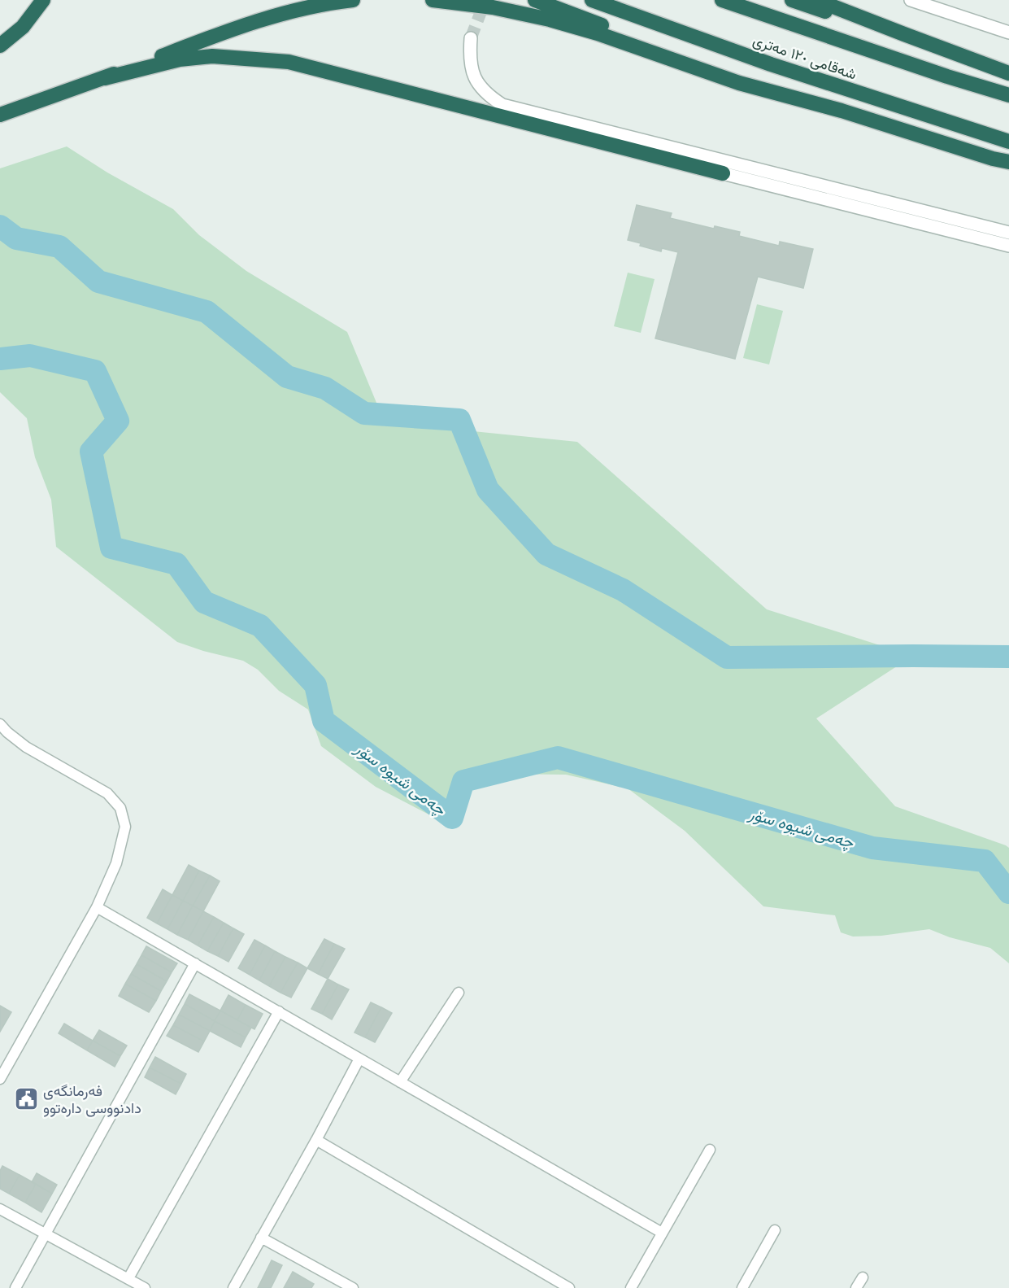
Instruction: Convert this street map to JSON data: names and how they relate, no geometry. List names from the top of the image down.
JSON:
{
  "streets": {
    "highway": ["شەقامی ١٢٠ مەتری"]
  },
  "water": ["چەمی شیوە سۆر"],
  "places": {
    "public building": ["فەرمانگەی دادنووسی دارەتوو"]
  }
}
